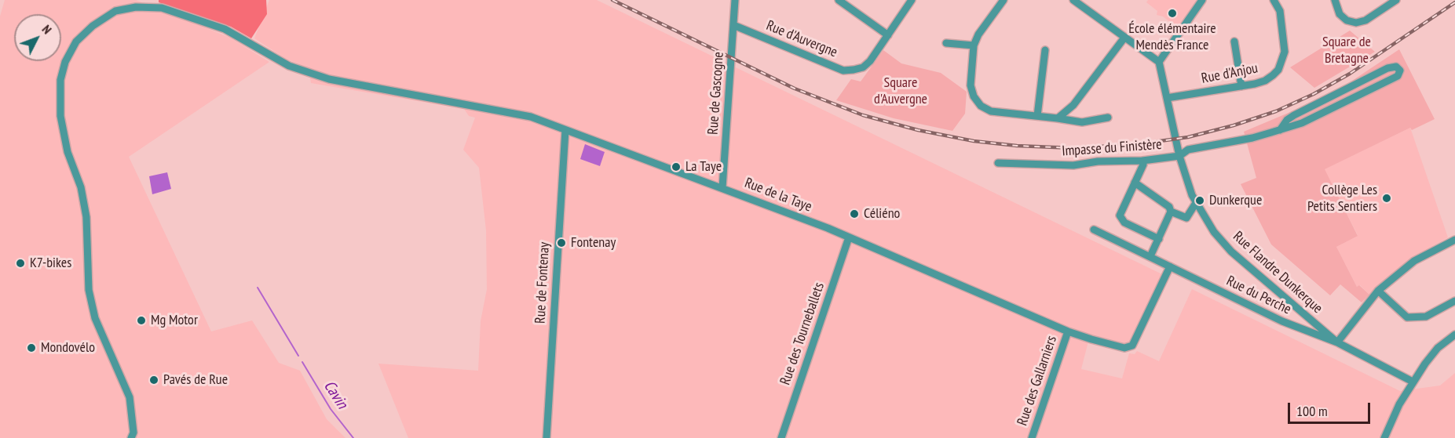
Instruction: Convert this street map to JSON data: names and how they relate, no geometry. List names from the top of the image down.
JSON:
{
  "streets": {
    "street": [
      "Rue d'Auvergne",
      "Rue d'Anjou",
      "Rue de Gascogne",
      "Impasse du Finistère",
      "Rue de la Taye",
      "Rue Flandre Dunkerque",
      "Rue de Fontenay",
      "Rue du Perche",
      "Rue des Tourneballets",
      "Rue des Gallarniers"
    ]
  },
  "crossings": [
    ["Rue d'Auvergne", "Rue de Gascogne"],
    ["Rue d'Anjou", "Rue Flandre Dunkerque"],
    ["Rue de Gascogne", "Rue de la Taye"],
    ["Impasse du Finistère", "Rue Flandre Dunkerque"],
    ["Rue de la Taye", "Rue de Fontenay"],
    ["Rue de la Taye", "Rue du Perche"],
    ["Rue de la Taye", "Rue des Tourneballets"],
    ["Rue de la Taye", "Rue des Gallarniers"],
    ["Rue Flandre Dunkerque", "Rue du Perche"]
  ],
  "water": ["Cavin"],
  "parks": ["Square de Bretagne", "Square d'Auvergne"],
  "places": [
    "École élémentaire Mendès France",
    "La Taye",
    "Collège Les Petits Sentiers",
    "Dunkerque",
    "Céliéno",
    "Fontenay",
    "K7-bikes",
    "Mg Motor",
    "Mondovélo",
    "Pavés de Rue"
  ],
  "scale_bar": "100 m",
  "north": "top right"
}
